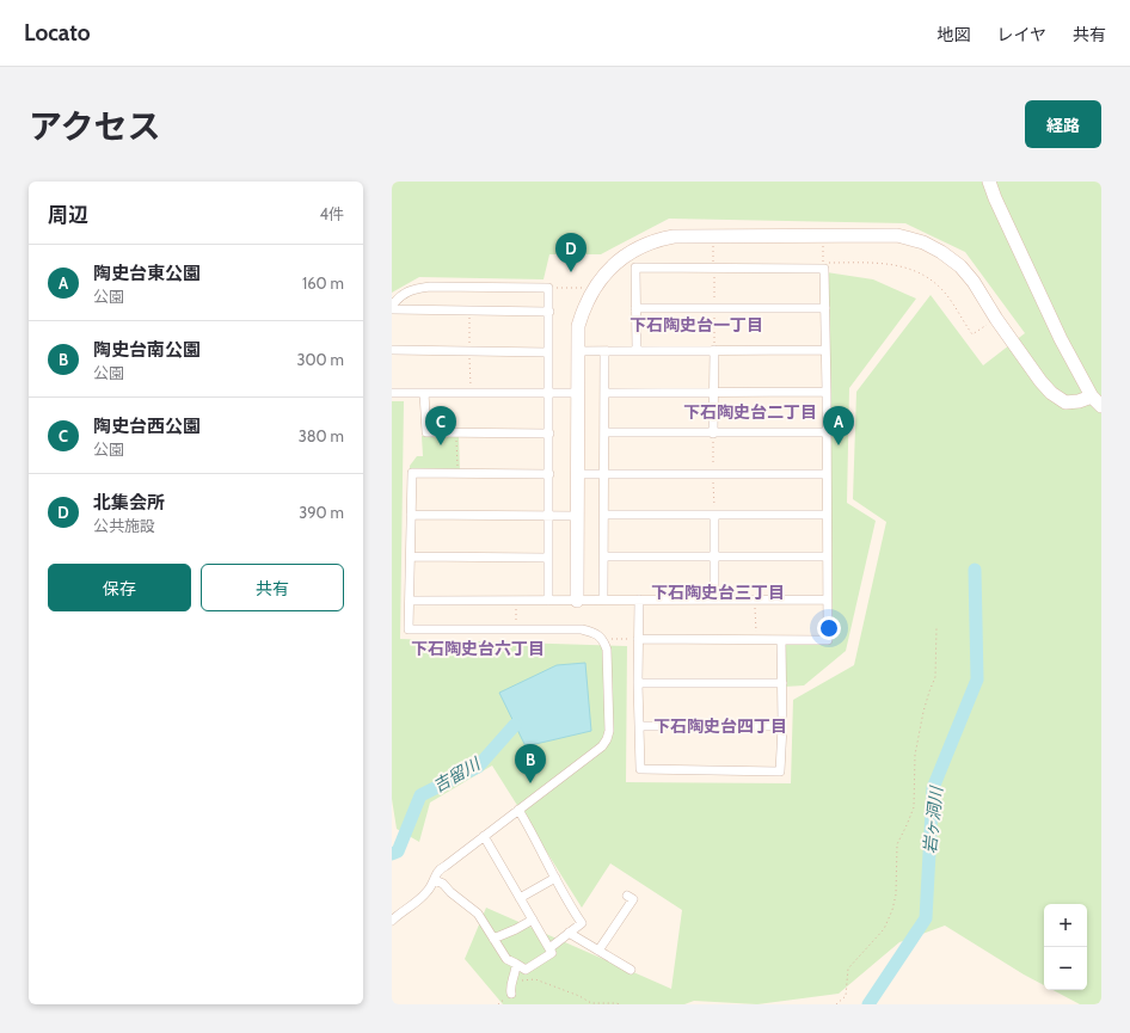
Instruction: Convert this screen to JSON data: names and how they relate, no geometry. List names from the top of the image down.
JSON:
{
  "districts": [
    "下石陶史台一丁目",
    "下石陶史台二丁目",
    "下石陶史台三丁目",
    "下石陶史台六丁目",
    "下石陶史台四丁目"
  ],
  "water": ["吉留川", "岩ヶ洞川"],
  "page": {
    "header": "Locato",
    "nav": ["地図", "レイヤ", "共有"],
    "title": "アクセス",
    "buttons": [
      "経路",
      ["保存", "共有"]
    ],
    "heading": ["周辺", "4件"],
    "pins": [
      "D",
      "A",
      "C",
      "B"
    ],
    "list": [
      {
        "mark": "A",
        "name": "陶史台東公園",
        "note": "公園",
        "value": "160 m"
      },
      {
        "mark": "B",
        "name": "陶史台南公園",
        "note": "公園",
        "value": "300 m"
      },
      {
        "mark": "C",
        "name": "陶史台西公園",
        "note": "公園",
        "value": "380 m"
      },
      {
        "mark": "D",
        "name": "北集会所",
        "note": "公共施設",
        "value": "390 m"
      }
    ],
    "map_buttons": ["+", "−"]
  }
}
